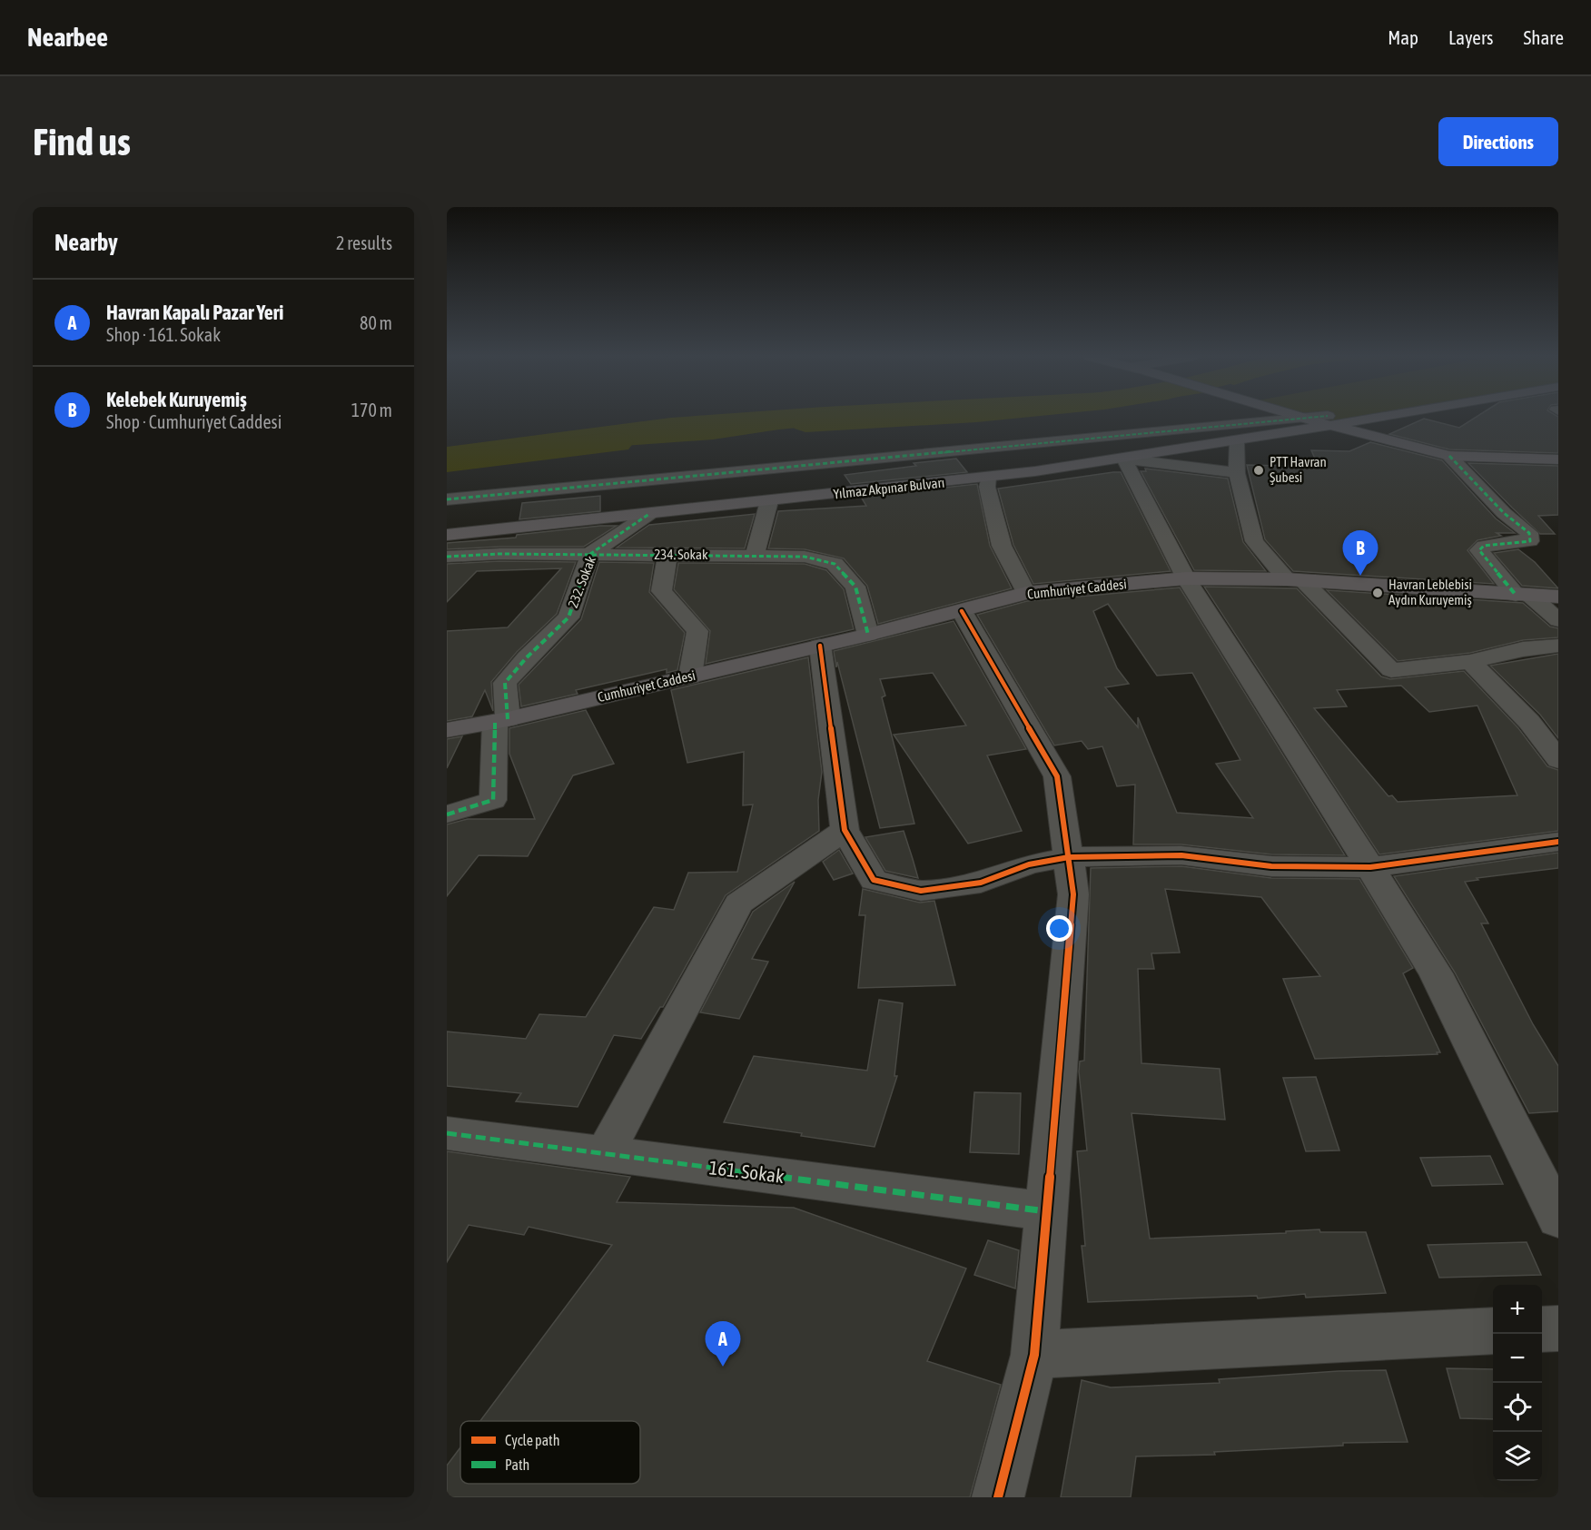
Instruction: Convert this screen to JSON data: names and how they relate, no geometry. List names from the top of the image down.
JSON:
{
  "streets": {
    "main road": ["Yılmaz Akpınar Bulvarı", "Cumhuriyet Caddesi"],
    "street": ["234. Sokak", "232. Sokak", "161. Sokak"]
  },
  "crossings": [
    ["Yılmaz Akpınar Bulvarı", "232. Sokak"],
    ["234. Sokak", "232. Sokak"],
    ["234. Sokak", "Cumhuriyet Caddesi"],
    ["232. Sokak", "Cumhuriyet Caddesi"]
  ],
  "places": ["PTT Havran Şubesi", "Havran Leblebisi Aydın Kuruyemiş"],
  "legend": ["Cycle path", "Path"],
  "page": {
    "header": "Nearbee",
    "nav": ["Map", "Layers", "Share"],
    "buttons": "Directions",
    "title": "Find us",
    "heading": ["Nearby", "2 results"],
    "list": [
      {
        "mark": "A",
        "name": "Havran Kapalı Pazar Yeri",
        "note": "Shop · 161. Sokak",
        "value": "80 m"
      },
      {
        "mark": "B",
        "name": "Kelebek Kuruyemiş",
        "note": "Shop · Cumhuriyet Caddesi",
        "value": "170 m"
      }
    ],
    "pins": ["B", "A"],
    "map_buttons": ["+", "−"]
  }
}
